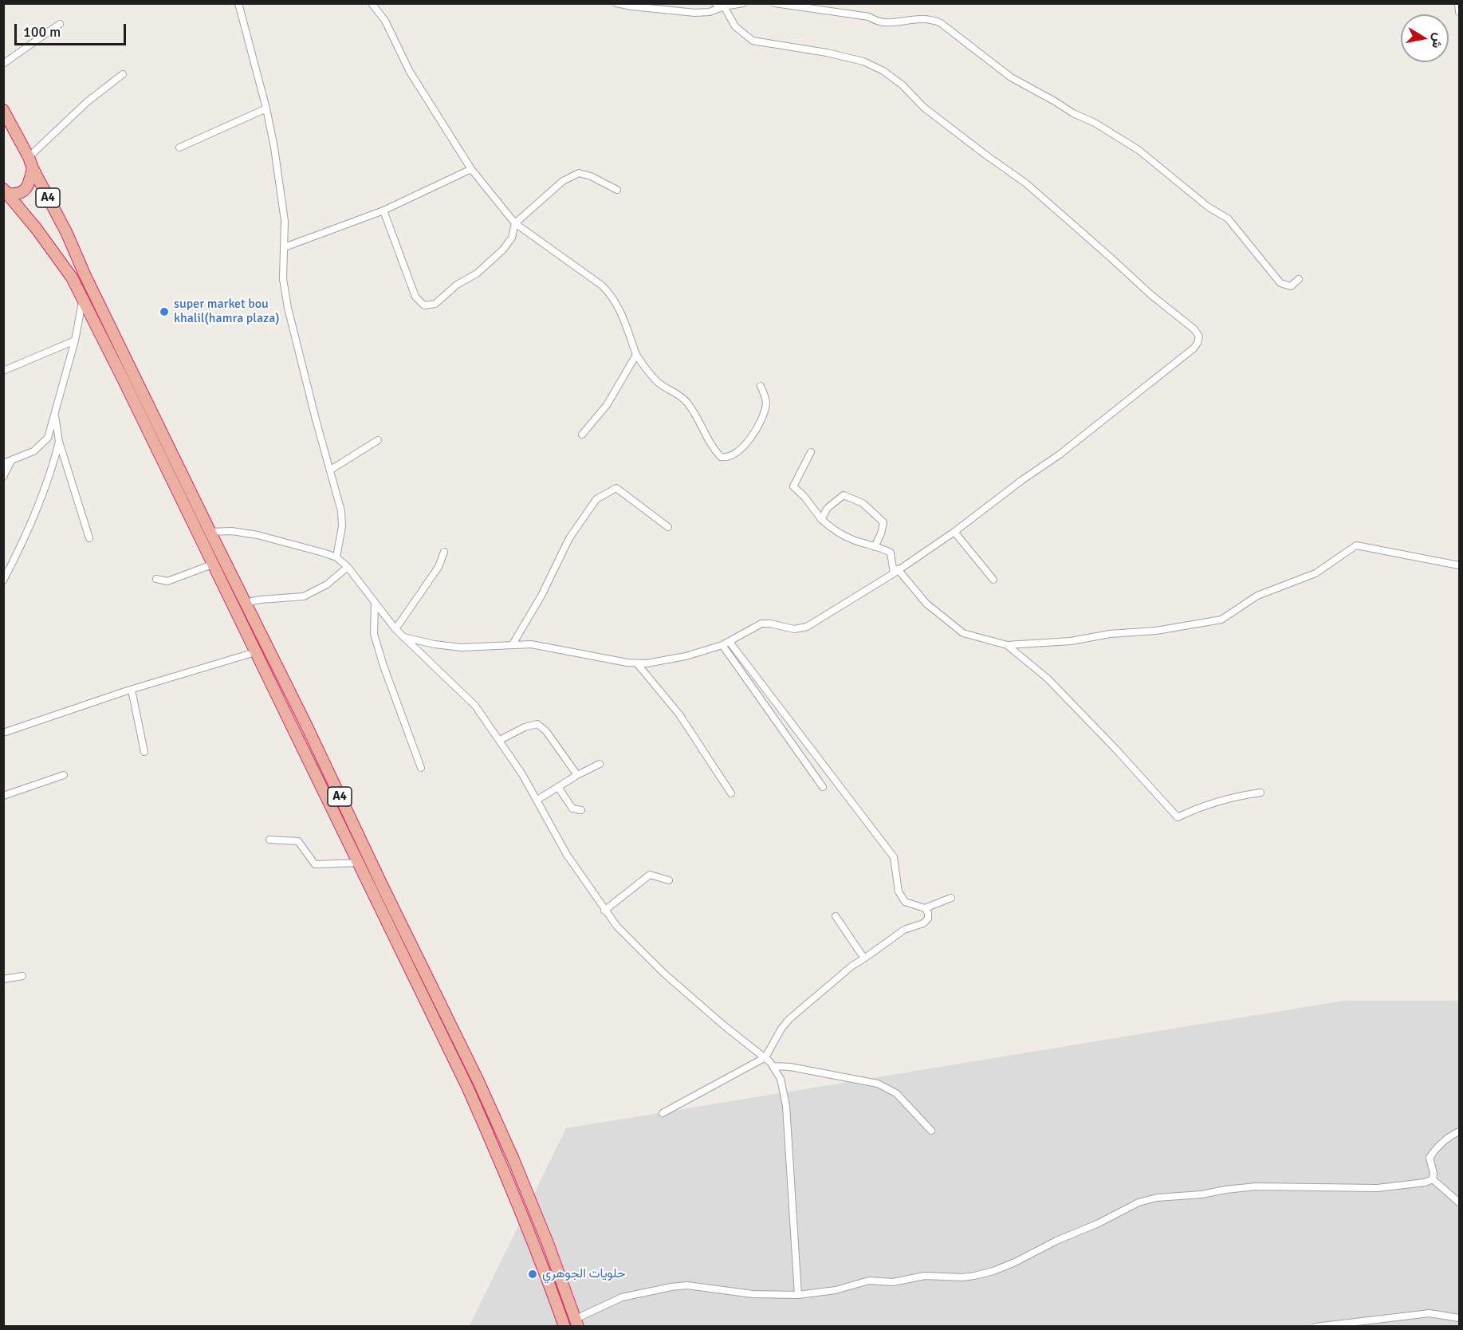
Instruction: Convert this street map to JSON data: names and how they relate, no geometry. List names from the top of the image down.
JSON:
{
  "streets": {
    "highway": ["A4"]
  },
  "places": ["super market bou khalil(hamra plaza)", "حلويات الجوهري"],
  "scale_bar": "100 m",
  "north": "right"
}
